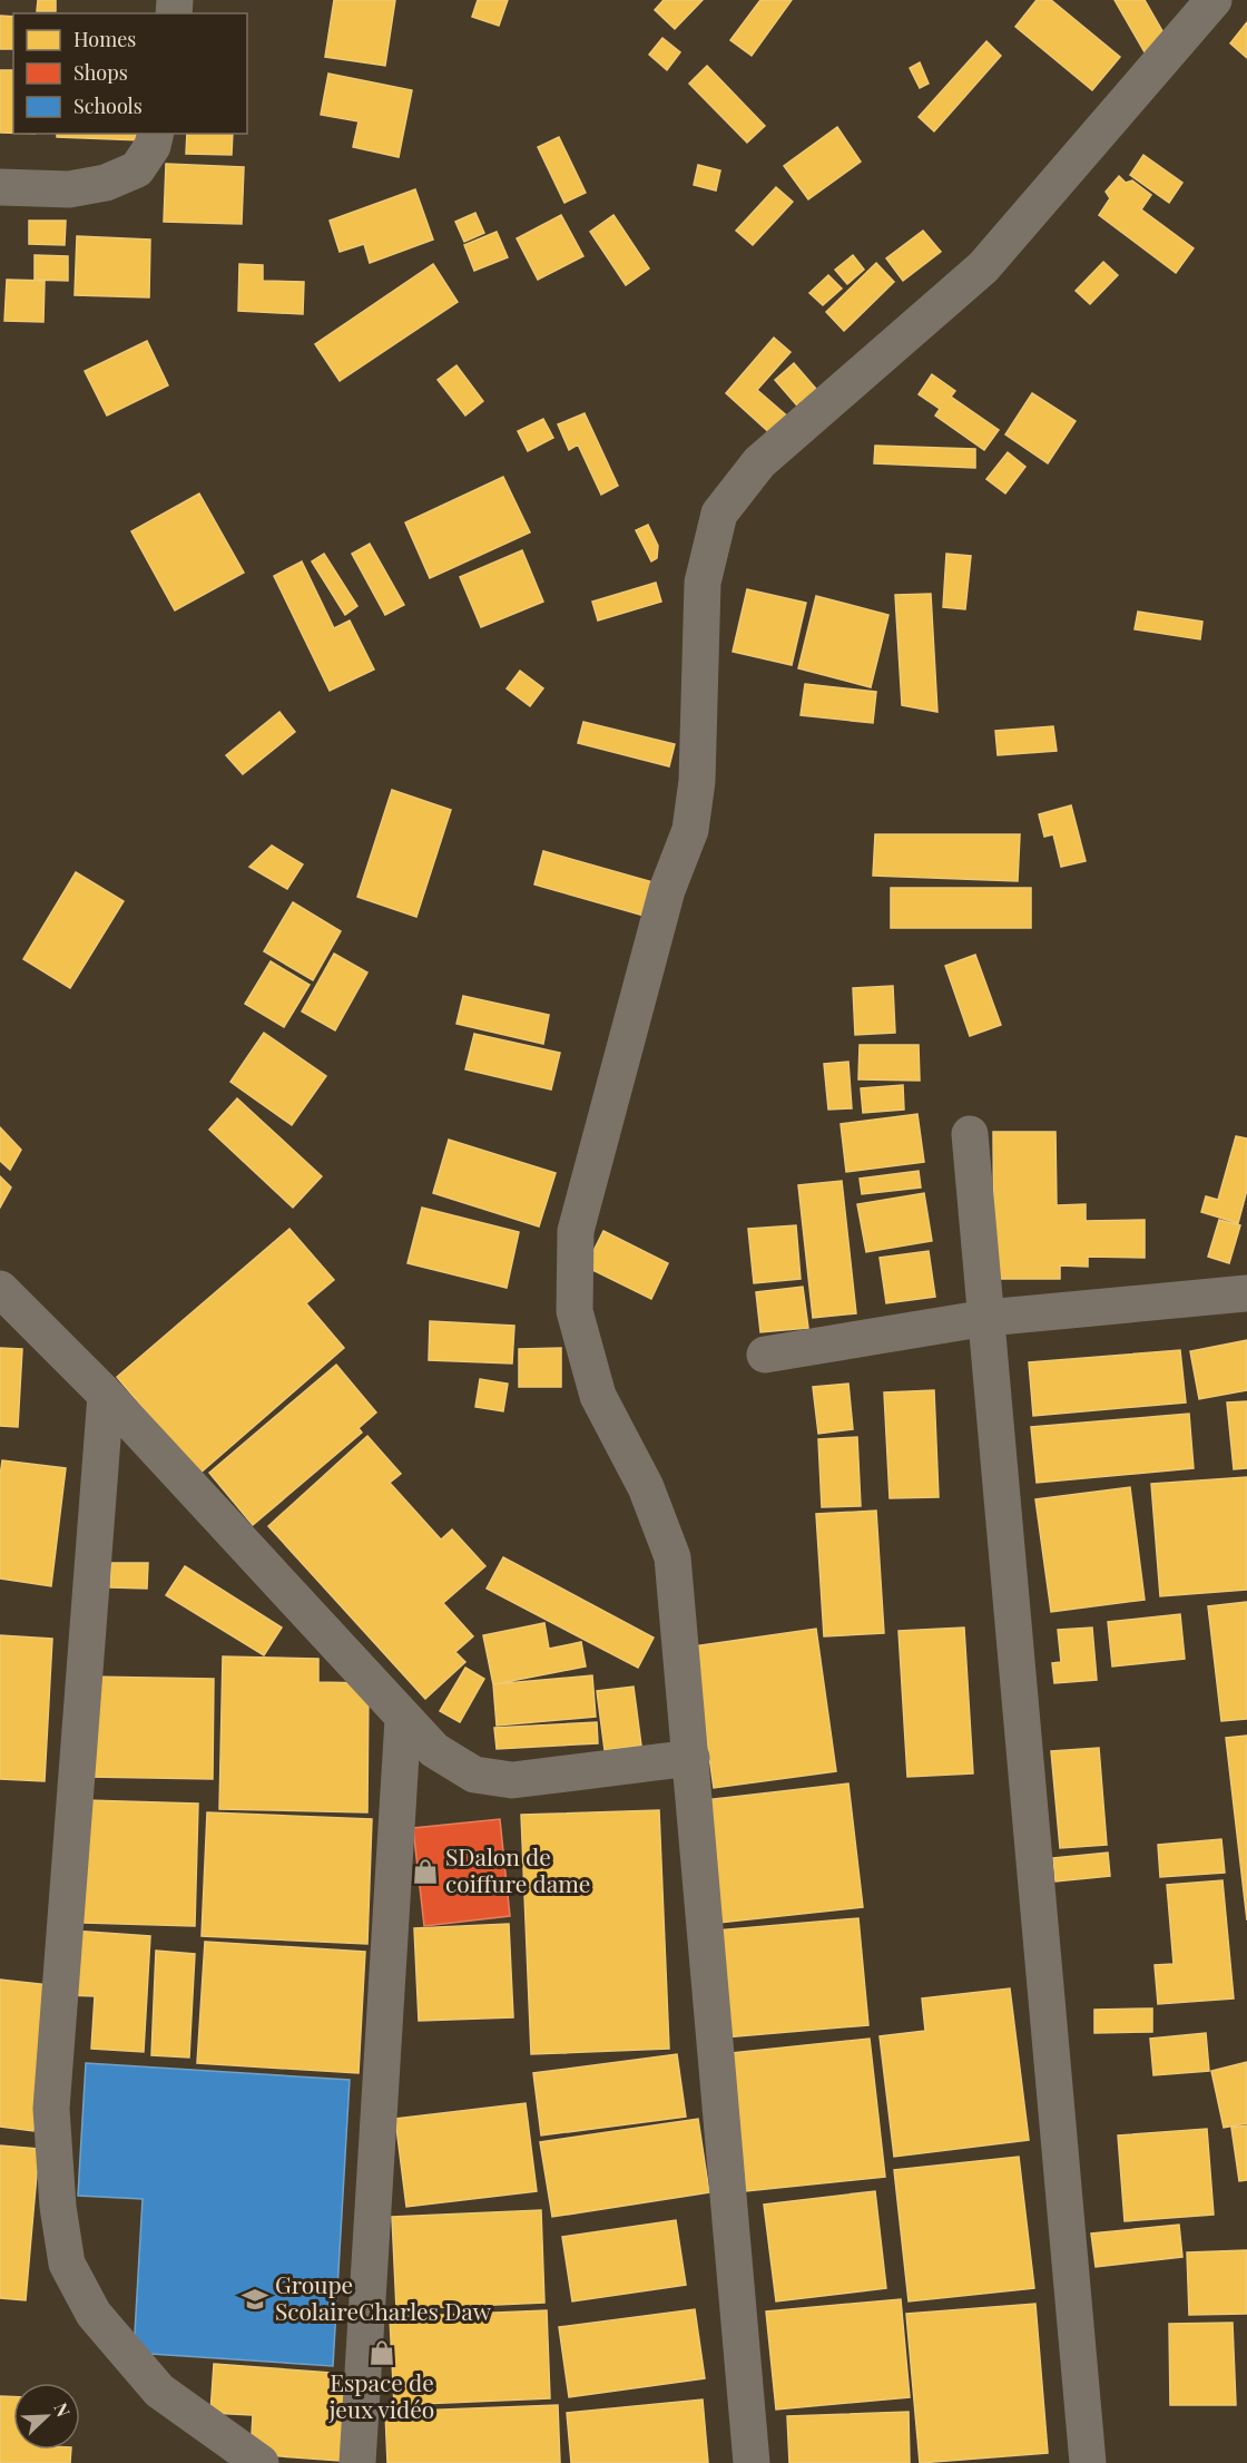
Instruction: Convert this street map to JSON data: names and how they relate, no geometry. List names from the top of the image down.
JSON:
{
  "places": {
    "shop": ["SDalon de coiffure dame", "Espace de jeux vidéo"],
    "school or university": ["Groupe ScolaireCharles Daw"]
  },
  "legend": ["Homes", "Shops", "Schools"],
  "north": "top right"
}
